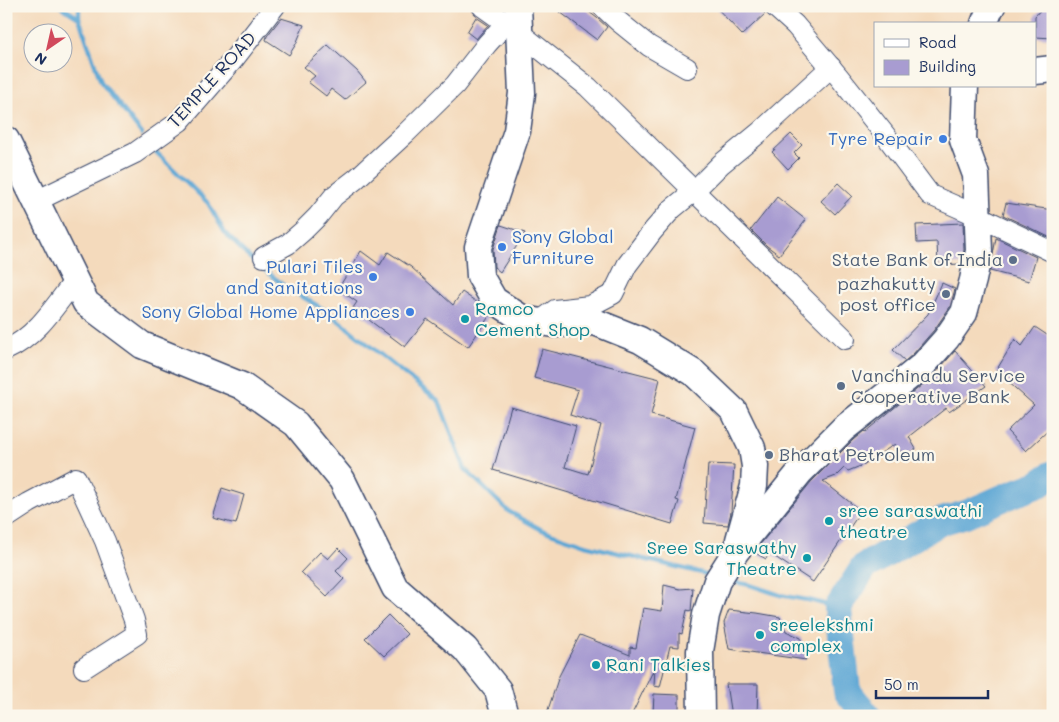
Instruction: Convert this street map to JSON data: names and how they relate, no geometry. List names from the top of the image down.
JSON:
{
  "streets": {
    "street": ["TEMPLE ROAD"]
  },
  "places": [
    "Tyre Repair",
    "Sony Global Furniture",
    "State Bank of India",
    "Pulari Tiles and Sanitations",
    "pazhakutty post office",
    "Sony Global Home Appliances",
    "Ramco Cement Shop",
    "Vanchinadu Service Cooperative Bank",
    "Bharat Petroleum",
    "sree saraswathi theatre",
    "Sree Saraswathy Theatre",
    "sreelekshmi complex",
    "Rani Talkies"
  ],
  "legend": ["Road", "Building"],
  "scale_bar": "50 m",
  "north": "bottom left"
}
